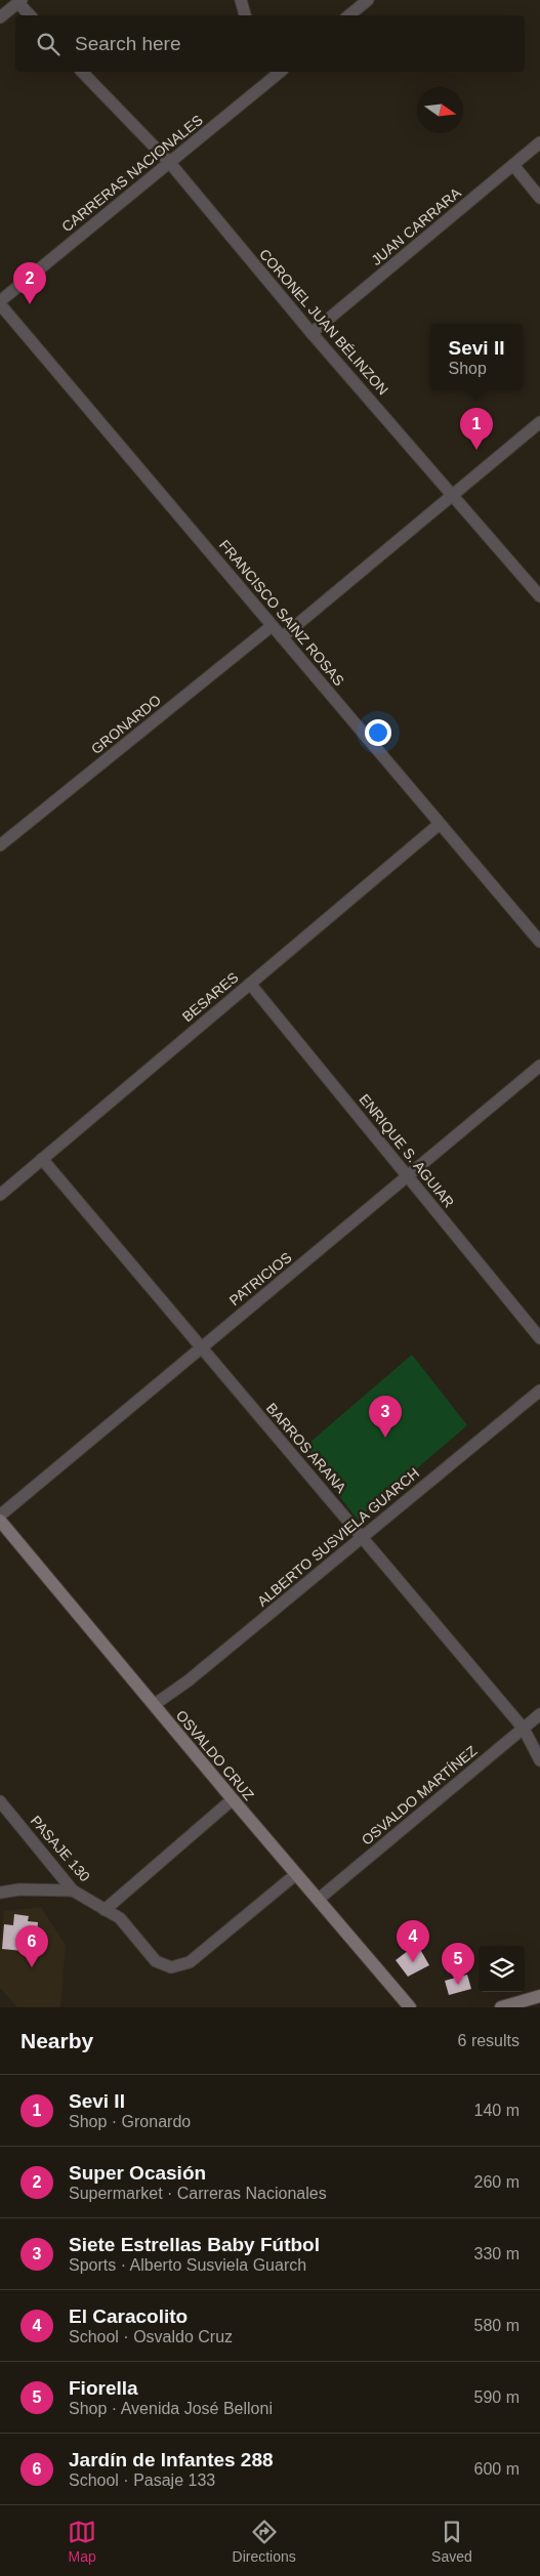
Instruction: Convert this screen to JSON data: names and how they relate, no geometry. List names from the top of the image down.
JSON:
{
  "streets": {
    "street": [
      "CARRERAS NACIONALES",
      "JUAN CARRARA",
      "CORONEL JUAN BÉLINZON",
      "FRANCISCO SAINZ ROSAS",
      "GRONARDO",
      "BESARES",
      "ENRIQUE S. AGUIAR",
      "PATRICIOS",
      "BARROS ARANA",
      "ALBERTO SUSVIELA GUARCH",
      "OSVALDO CRUZ",
      "OSVALDO MARTÍNEZ",
      "PASAJE 130"
    ]
  },
  "crossings": [
    ["CARRERAS NACIONALES", "CORONEL JUAN BÉLINZON"],
    ["CARRERAS NACIONALES", "FRANCISCO SAINZ ROSAS"],
    ["JUAN CARRARA", "CORONEL JUAN BÉLINZON"],
    ["FRANCISCO SAINZ ROSAS", "GRONARDO"],
    ["FRANCISCO SAINZ ROSAS", "BESARES"],
    ["BESARES", "ENRIQUE S. AGUIAR"],
    ["BESARES", "BARROS ARANA"],
    ["ENRIQUE S. AGUIAR", "PATRICIOS"],
    ["PATRICIOS", "BARROS ARANA"],
    ["BARROS ARANA", "ALBERTO SUSVIELA GUARCH"],
    ["BARROS ARANA", "OSVALDO MARTÍNEZ"],
    ["ALBERTO SUSVIELA GUARCH", "OSVALDO CRUZ"],
    ["OSVALDO CRUZ", "OSVALDO MARTÍNEZ"],
    ["OSVALDO CRUZ", "PASAJE 130"]
  ],
  "north": "right",
  "page": {
    "search": "Search here",
    "pins": [
      "2",
      "1",
      "3",
      "4",
      "6",
      "5"
    ],
    "popup": ["Sevi II", "Shop"],
    "heading": ["Nearby", "6 results"],
    "list": [
      {
        "mark": "1",
        "name": "Sevi II",
        "note": "Shop · Gronardo",
        "value": "140 m"
      },
      {
        "mark": "2",
        "name": "Super Ocasión",
        "note": "Supermarket · Carreras Nacionales",
        "value": "260 m"
      },
      {
        "mark": "3",
        "name": "Siete Estrellas Baby Fútbol",
        "note": "Sports · Alberto Susviela Guarch",
        "value": "330 m"
      },
      {
        "mark": "4",
        "name": "El Caracolito",
        "note": "School · Osvaldo Cruz",
        "value": "580 m"
      },
      {
        "mark": "5",
        "name": "Fiorella",
        "note": "Shop · Avenida José Belloni",
        "value": "590 m"
      },
      {
        "mark": "6",
        "name": "Jardín de Infantes 288",
        "note": "School · Pasaje 133",
        "value": "600 m"
      }
    ],
    "nav": ["Map", "Directions", "Saved"]
  }
}
